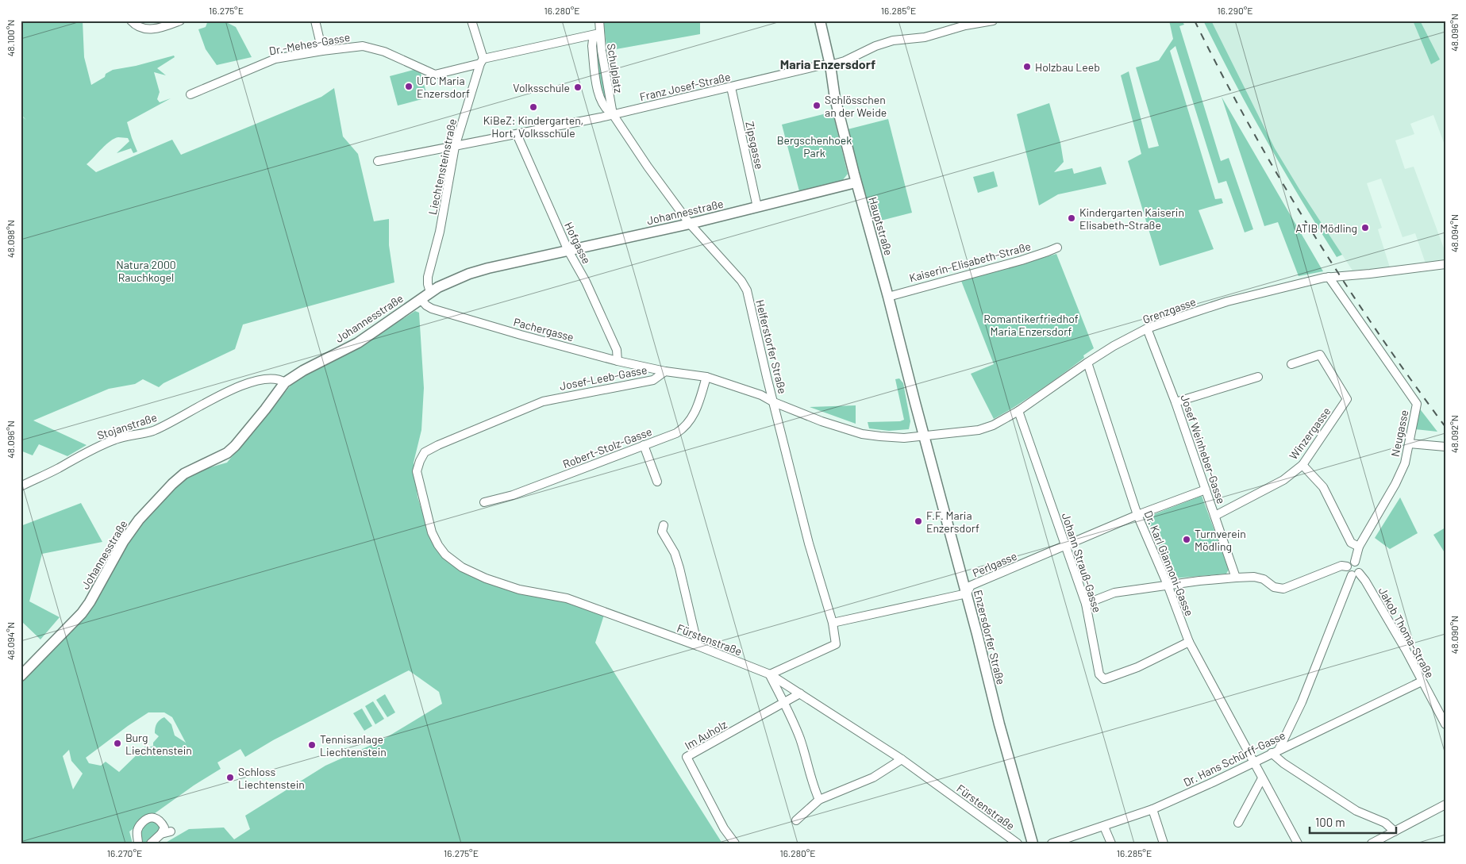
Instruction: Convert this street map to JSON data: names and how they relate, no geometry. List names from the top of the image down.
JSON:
{
  "streets": {
    "main road": ["Johannesstraße", "Hauptstraße", "Enzersdorfer Straße"],
    "street": [
      "Dr.-Mehes-Gasse",
      "Schulplatz",
      "Franz Josef-Straße",
      "Zipsgasse",
      "Liechtensteinstraße",
      "Hofgasse",
      "Kaiserin-Elisabeth-Straße",
      "Grenzgasse",
      "Pachergasse",
      "Helferstorfer Straße",
      "Josef-Leeb-Gasse",
      "Stojanstraße",
      "Winzergasse",
      "Neugasse",
      "Robert-Stolz-Gasse",
      "Josef Weinheber-Gasse",
      "Johann Strauß-Gasse",
      "Dr. Karl Giannoni-Gasse",
      "Perlgasse",
      "Jakob Thoma-Straße",
      "Fürstenstraße",
      "Im Auholz",
      "Dr. Hans Schürff-Gasse"
    ]
  },
  "crossings": [
    ["Dr.-Mehes-Gasse", "Liechtensteinstraße"],
    ["Schulplatz", "Franz Josef-Straße"],
    ["Schulplatz", "Helferstorfer Straße"],
    ["Franz Josef-Straße", "Zipsgasse"],
    ["Franz Josef-Straße", "Liechtensteinstraße"],
    ["Franz Josef-Straße", "Hauptstraße"],
    ["Franz Josef-Straße", "Hofgasse"],
    ["Franz Josef-Straße", "Helferstorfer Straße"],
    ["Zipsgasse", "Johannesstraße"],
    ["Liechtensteinstraße", "Johannesstraße"],
    ["Johannesstraße", "Hauptstraße"],
    ["Johannesstraße", "Hofgasse"],
    ["Johannesstraße", "Pachergasse"],
    ["Johannesstraße", "Helferstorfer Straße"],
    ["Johannesstraße", "Stojanstraße"],
    ["Hauptstraße", "Kaiserin-Elisabeth-Straße"],
    ["Hauptstraße", "Grenzgasse"],
    ["Hauptstraße", "Enzersdorfer Straße"],
    ["Hofgasse", "Pachergasse"],
    ["Grenzgasse", "Neugasse"],
    ["Grenzgasse", "Josef Weinheber-Gasse"],
    ["Grenzgasse", "Johann Strauß-Gasse"],
    ["Grenzgasse", "Dr. Karl Giannoni-Gasse"],
    ["Grenzgasse", "Enzersdorfer Straße"],
    ["Pachergasse", "Josef-Leeb-Gasse"],
    ["Helferstorfer Straße", "Perlgasse"],
    ["Josef-Leeb-Gasse", "Fürstenstraße"],
    ["Winzergasse", "Josef Weinheber-Gasse"],
    ["Neugasse", "Jakob Thoma-Straße"],
    ["Josef Weinheber-Gasse", "Perlgasse"],
    ["Johann Strauß-Gasse", "Dr. Karl Giannoni-Gasse"],
    ["Johann Strauß-Gasse", "Perlgasse"],
    ["Dr. Karl Giannoni-Gasse", "Perlgasse"],
    ["Dr. Karl Giannoni-Gasse", "Dr. Hans Schürff-Gasse"],
    ["Perlgasse", "Enzersdorfer Straße"],
    ["Jakob Thoma-Straße", "Dr. Hans Schürff-Gasse"],
    ["Fürstenstraße", "Im Auholz"]
  ],
  "districts": ["Maria Enzersdorf"],
  "parks": ["Bergschenhoek Park", "Natura 2000 Rauchkogel", "Romantikerfriedhof Maria Enzersdorf"],
  "places": [
    "Holzbau Leeb",
    "UTC Maria Enzersdorf",
    "Volksschule",
    "Schlösschen an der Weide",
    "KiBeZ: Kindergarten, Hort, Volksschule",
    "Kindergarten Kaiserin Elisabeth-Straße",
    "ATIB Mödling",
    "F.F. Maria Enzersdorf",
    "Turnverein Mödling",
    "Burg Liechtenstein",
    "Tennisanlage Liechtenstein",
    "Schloss Liechtenstein"
  ],
  "scale_bar": "100 m",
  "coordinates": [
    "16.275°E",
    "16.280°E",
    "16.285°E",
    "16.290°E",
    "48.096°N",
    "48.100°N",
    "48.094°N",
    "48.098°N",
    "48.092°N",
    "48.090°N",
    "16.270°E"
  ]
}
